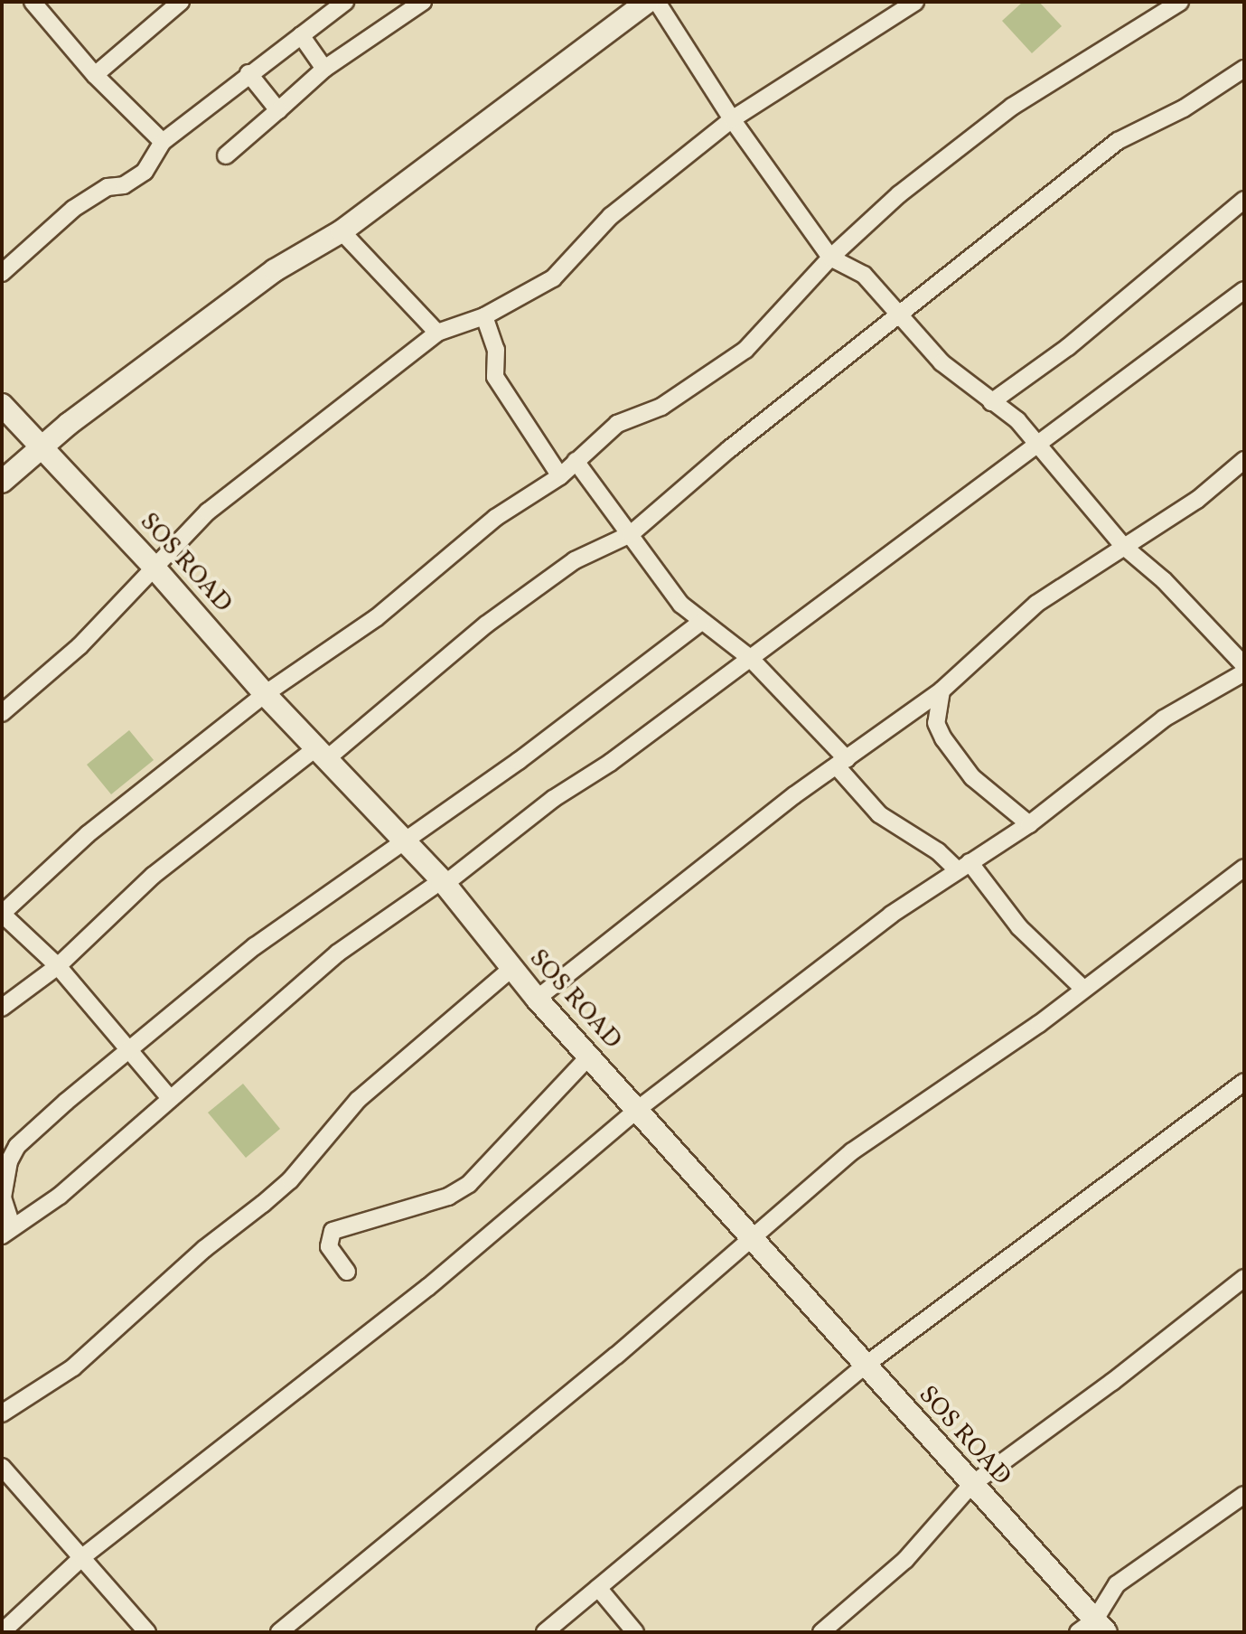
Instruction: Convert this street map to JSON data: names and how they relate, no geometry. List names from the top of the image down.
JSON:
{
  "streets": {
    "street": ["SOS ROAD"]
  }
}
